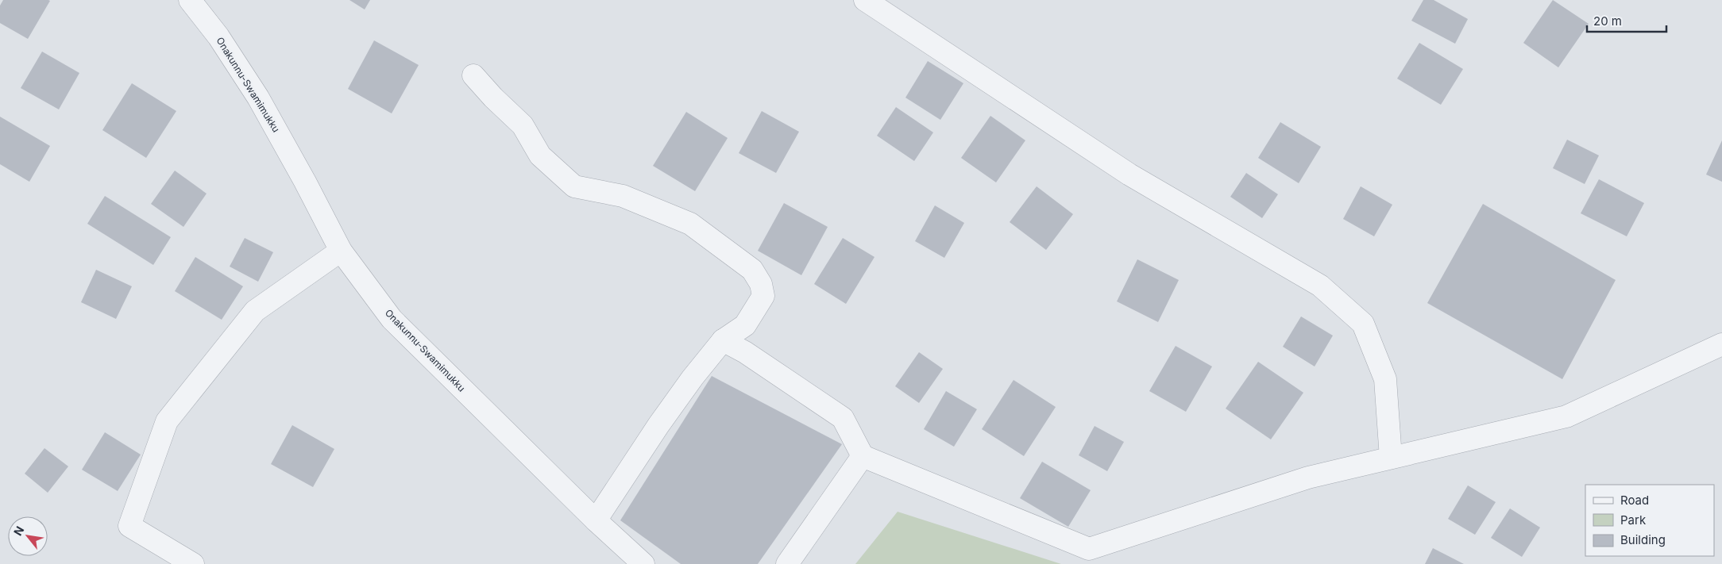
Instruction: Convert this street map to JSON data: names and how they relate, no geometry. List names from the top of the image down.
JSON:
{
  "streets": {
    "street": ["Onakunnu-Swamimukku"]
  },
  "legend": ["Road", "Park", "Building"],
  "scale_bar": "20 m",
  "north": "top left"
}
